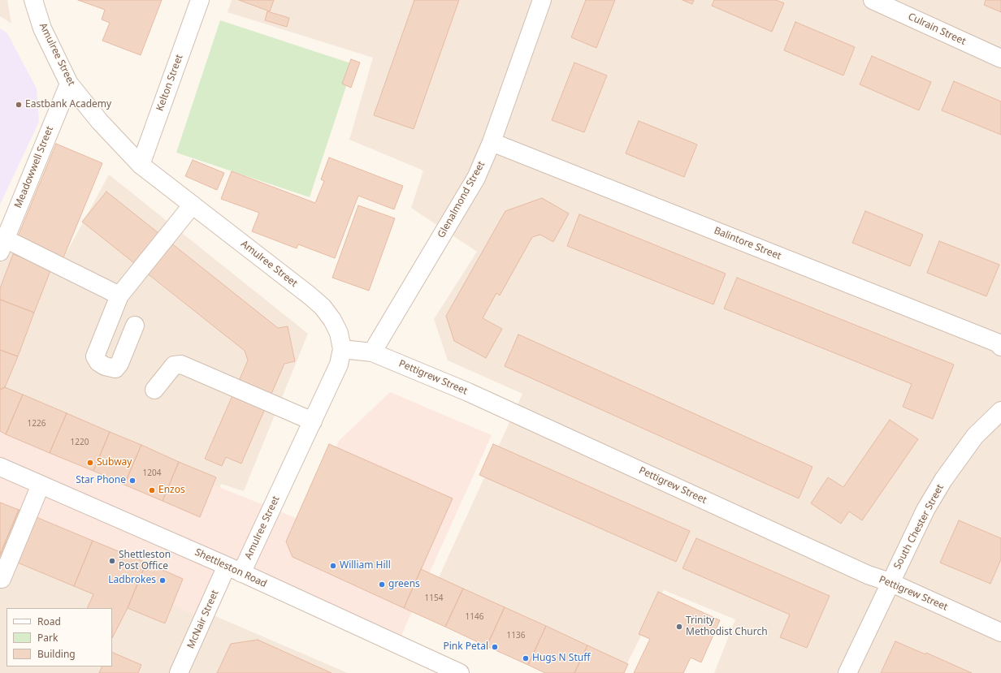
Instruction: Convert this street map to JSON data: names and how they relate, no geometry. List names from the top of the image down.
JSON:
{
  "streets": {
    "street": [
      "Culrain Street",
      "Amulree Street",
      "Kelton Street",
      "Meadowwell Street",
      "Glenalmond Street",
      "Balintore Street",
      "Pettigrew Street",
      "South Chester Street",
      "Shettleston Road",
      "McNair Street"
    ]
  },
  "crossings": [
    ["Amulree Street", "Kelton Street"],
    ["Amulree Street", "Meadowwell Street"],
    ["Amulree Street", "Pettigrew Street"],
    ["Amulree Street", "Shettleston Road"],
    ["Amulree Street", "McNair Street"],
    ["Glenalmond Street", "Balintore Street"],
    ["Glenalmond Street", "Pettigrew Street"],
    ["Pettigrew Street", "South Chester Street"],
    ["Shettleston Road", "McNair Street"]
  ],
  "places": [
    "Eastbank Academy",
    "Subway",
    "Star Phone",
    "Enzos",
    "Shettleston Post Office",
    "William Hill",
    "Ladbrokes",
    "greens",
    "Trinity Methodist Church",
    "Pink Petal",
    "Hugs N Stuff"
  ],
  "house_numbers": [
    "1226",
    "1220",
    "1204",
    "1154",
    "1146",
    "1136"
  ],
  "legend": ["Road", "Park", "Building"]
}
